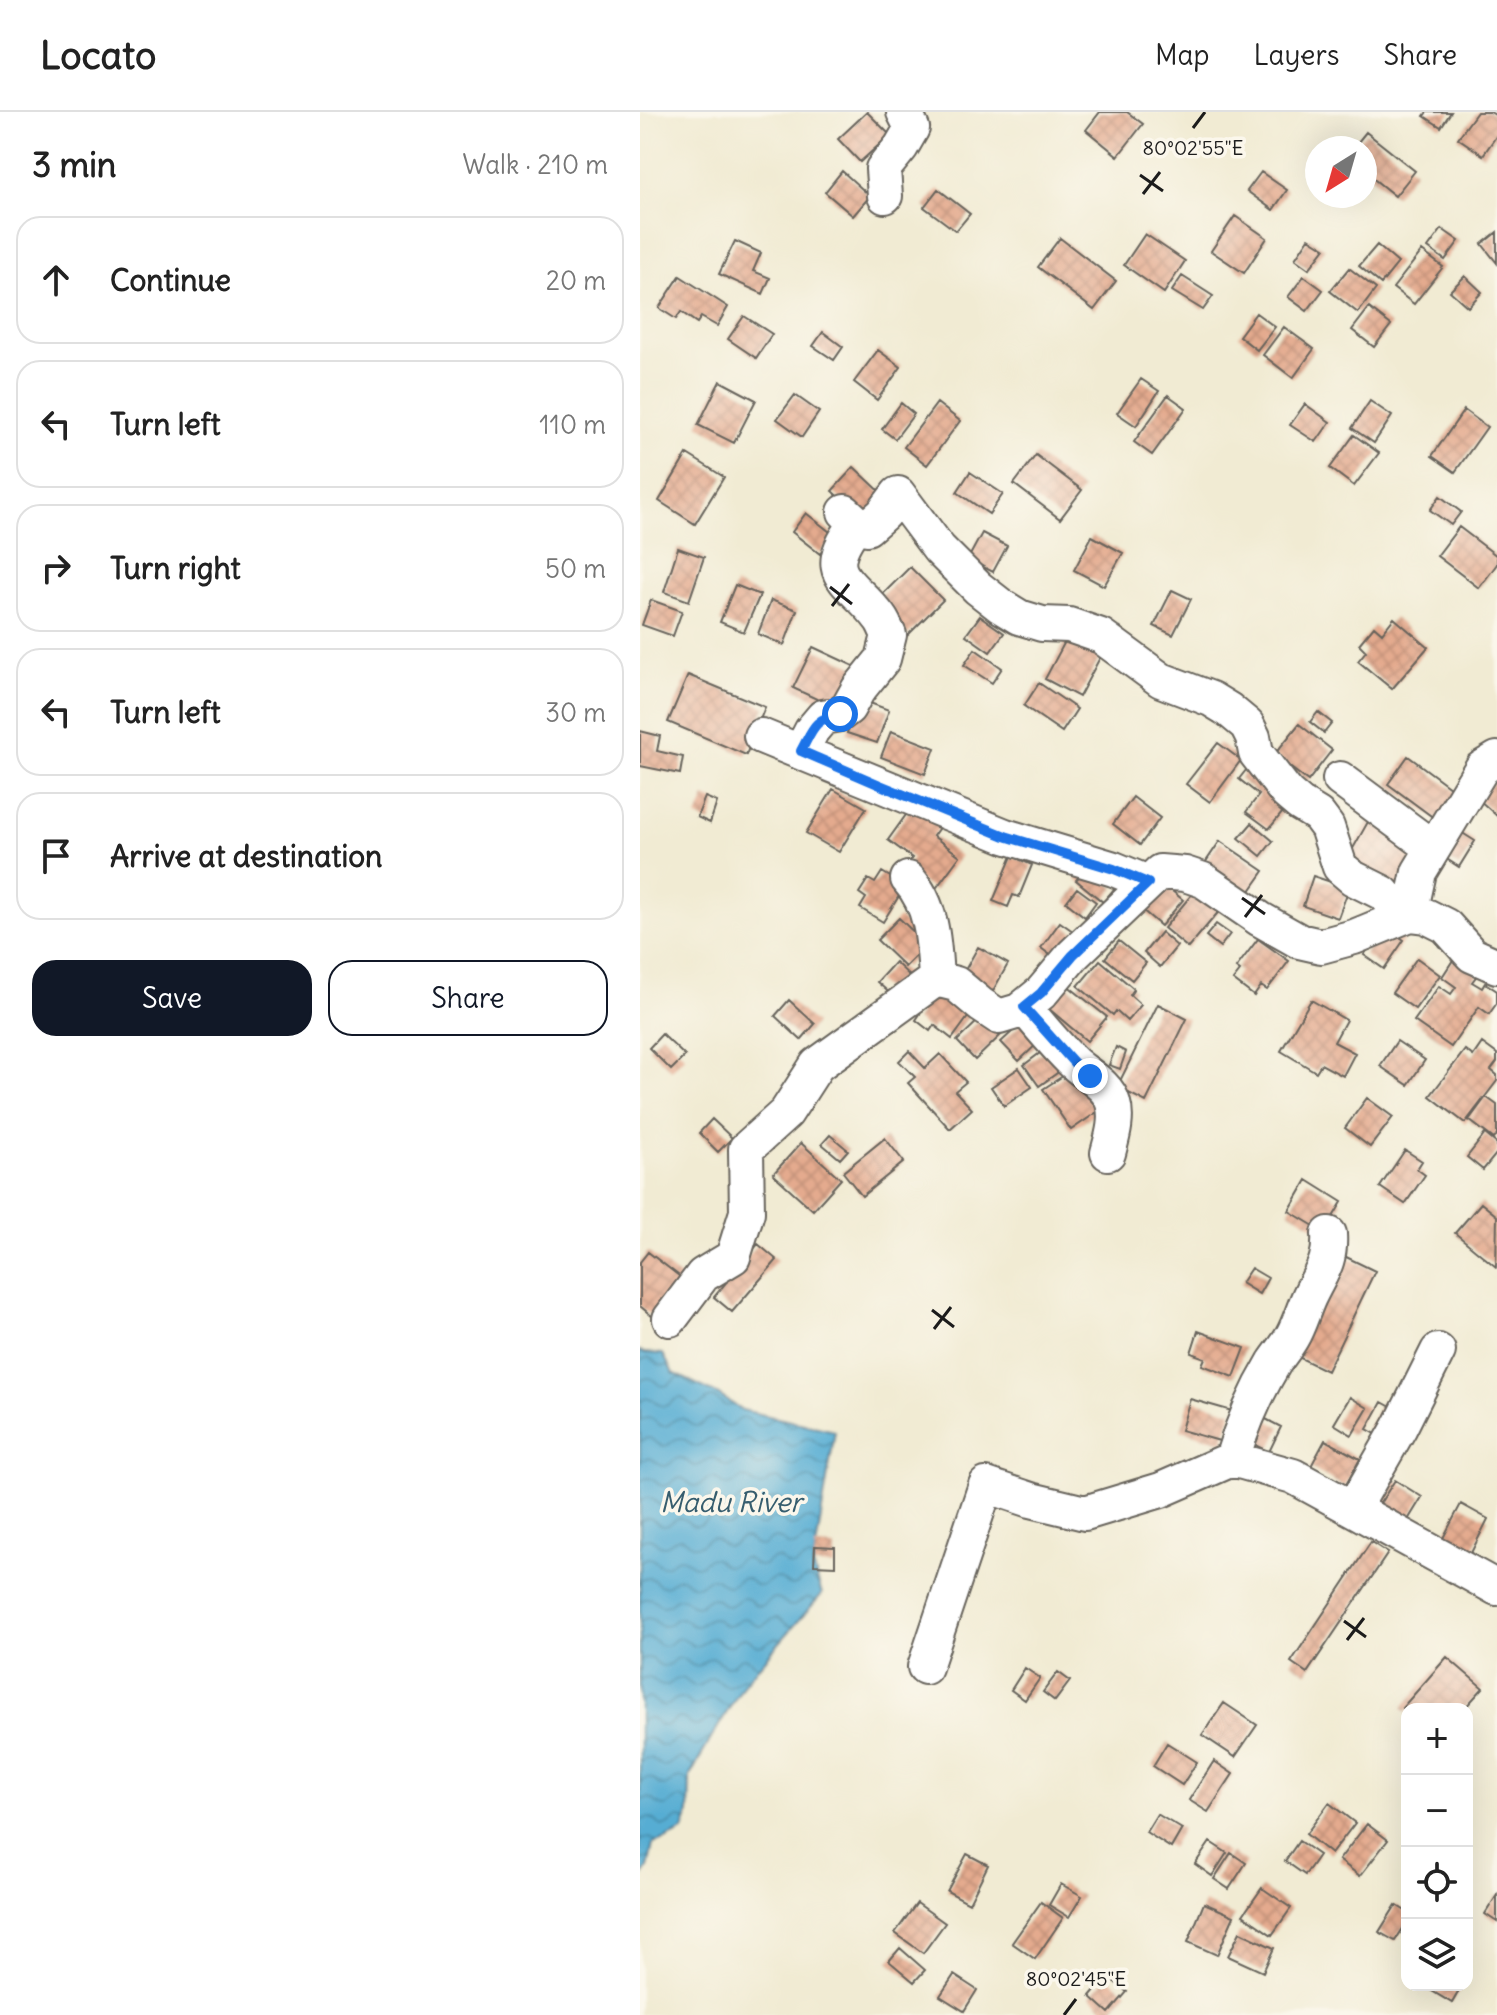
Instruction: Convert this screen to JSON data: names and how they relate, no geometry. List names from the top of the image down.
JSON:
{
  "water": ["Madu River"],
  "north": "bottom left",
  "page": {
    "header": "Locato",
    "nav": ["Map", "Layers", "Share"],
    "heading": ["3 min", "Walk · 210 m"],
    "list": [
      ["Continue", "20 m"],
      ["Turn left", "110 m"],
      ["Turn right", "50 m"],
      ["Turn left", "30 m"],
      "Arrive at destination"
    ],
    "buttons": ["Save", "Share"],
    "map_buttons": ["+", "−"]
  },
  "coordinates": ["80°02'55\"E", "80°02'45\"E"]
}
